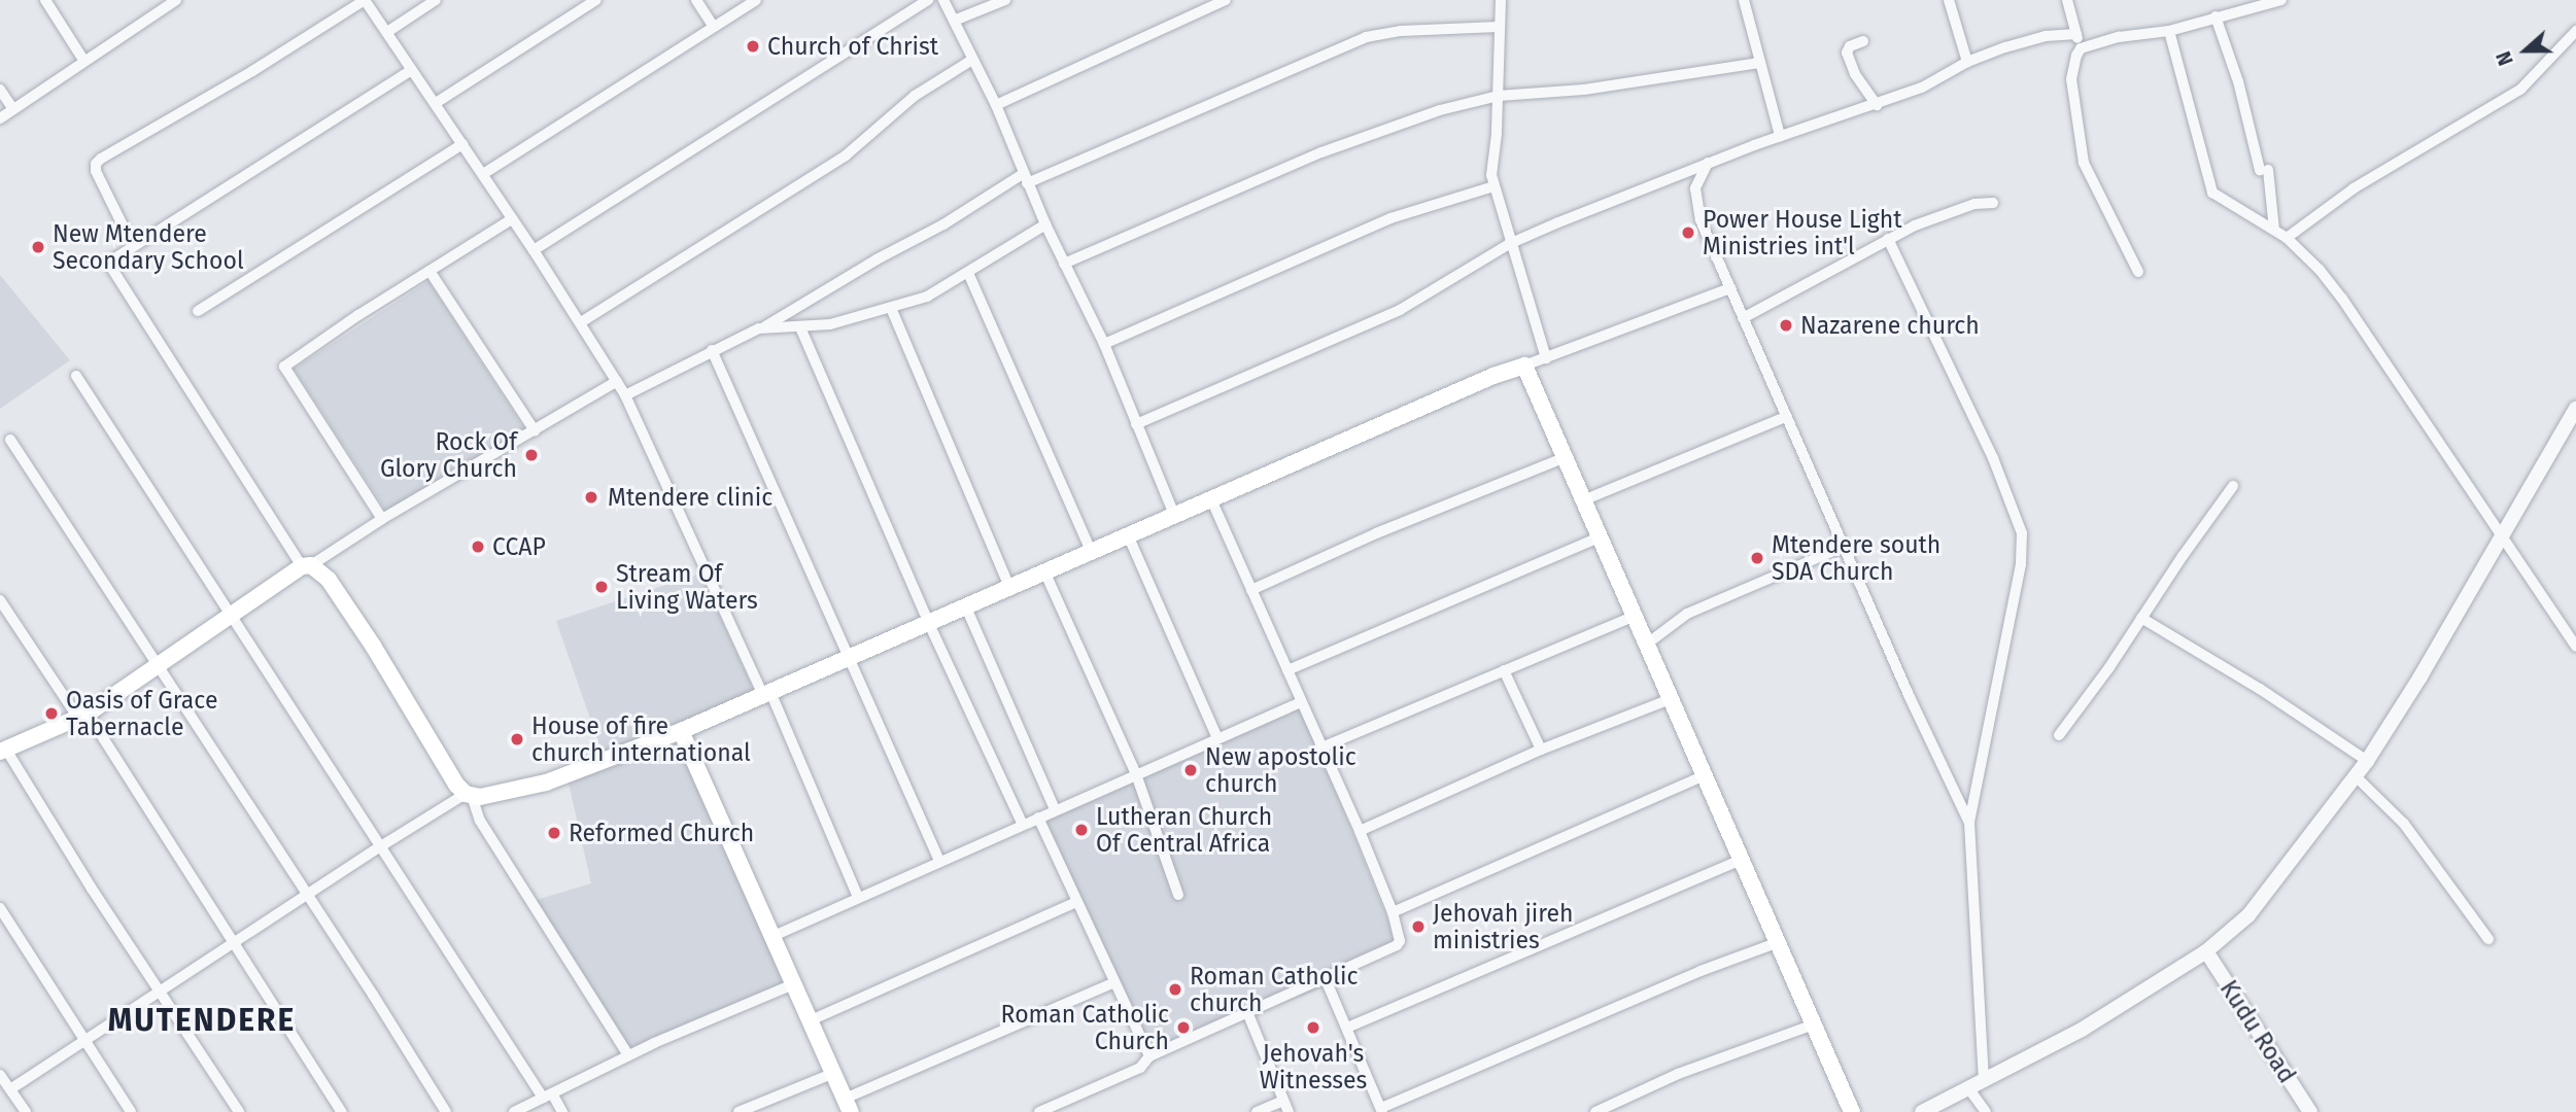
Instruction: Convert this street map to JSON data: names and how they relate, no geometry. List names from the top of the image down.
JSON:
{
  "streets": {
    "street": ["Kudu Road"]
  },
  "districts": ["MUTENDERE"],
  "places": [
    "Church of Christ",
    "Power House Light Ministries int'l",
    "New Mtendere Secondary School",
    "Nazarene church",
    "Rock Of Glory Church",
    "Mtendere clinic",
    "CCAP",
    "Mtendere south SDA Church",
    "Stream Of Living Waters",
    "Oasis of Grace Tabernacle",
    "House of fire church international",
    "New apostolic church",
    "Lutheran Church Of Central Africa",
    "Reformed Church",
    "Jehovah jireh ministries",
    "Roman Catholic church",
    "Roman Catholic Church",
    "Jehovah's Witnesses"
  ],
  "north": "left"
}
